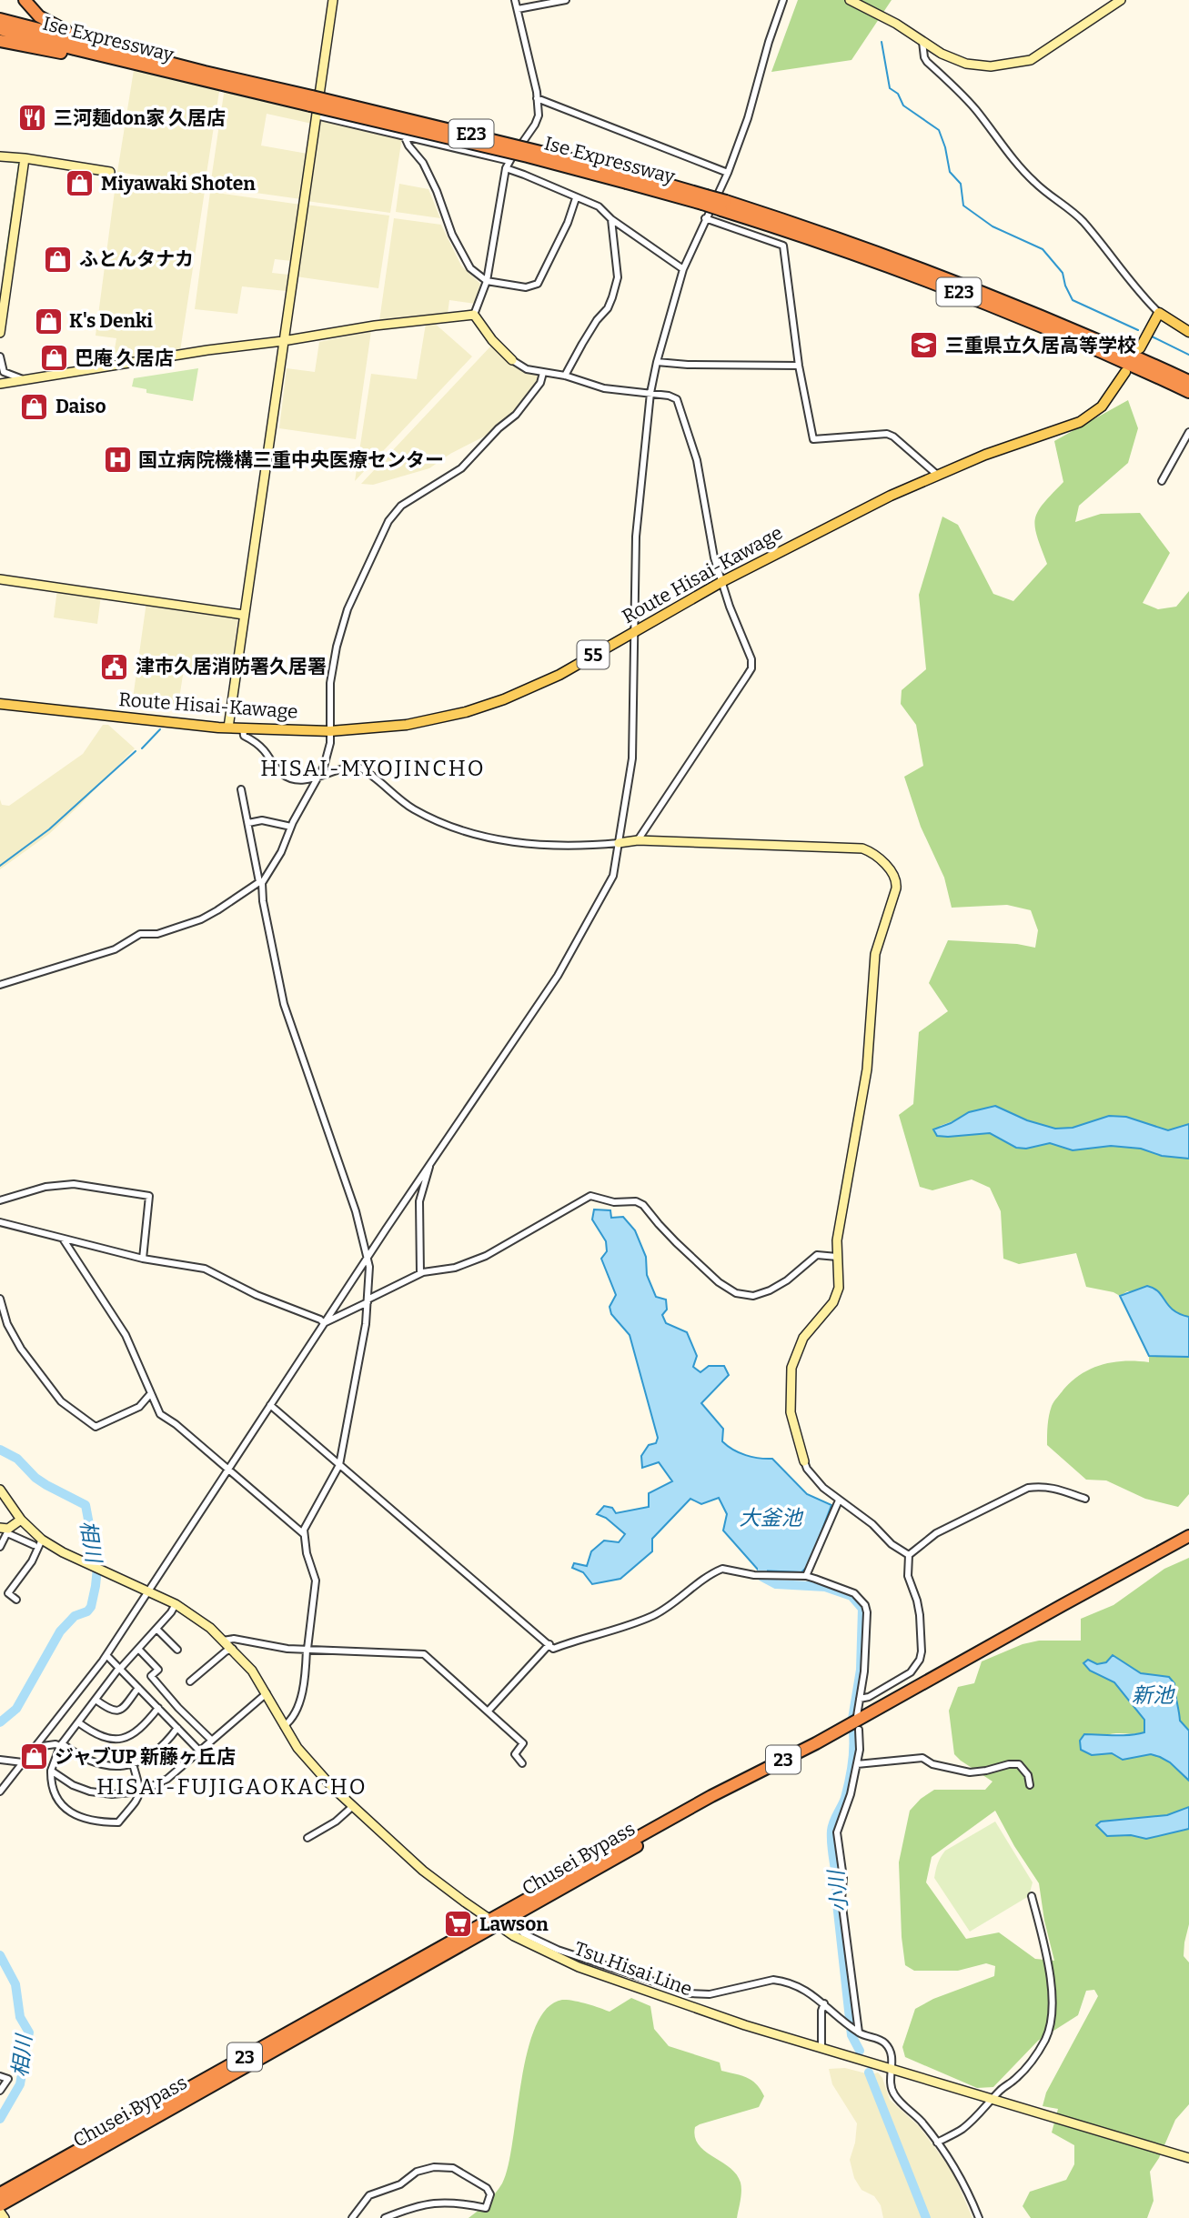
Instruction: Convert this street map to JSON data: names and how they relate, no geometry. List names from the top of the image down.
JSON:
{
  "streets": {
    "highway": [
      "Ise Expressway",
      "E23",
      "23",
      "Chusei Bypass"
    ],
    "main road": ["Route Hisai-Kawage", "55"],
    "street": ["Tsu Hisai Line"]
  },
  "crossings": [
    ["Chusei Bypass", "Tsu Hisai Line"]
  ],
  "districts": ["HISAI-MYOJINCHO", "HISAI-FUJIGAOKACHO"],
  "water": [
    "大釜池",
    "相川",
    "新池",
    "小川"
  ],
  "places": {
    "restaurant": ["三河麺don家 久居店"],
    "shop": [
      "Miyawaki Shoten",
      "ふとんタナカ",
      "K's Denki",
      "巴庵 久居店",
      "Daiso",
      "ジャブUP 新藤ヶ丘店"
    ],
    "school or university": ["三重県立久居高等学校"],
    "hospital": ["国立病院機構三重中央医療センター"],
    "public building": ["津市久居消防署久居署"],
    "supermarket": ["Lawson"]
  }
}
